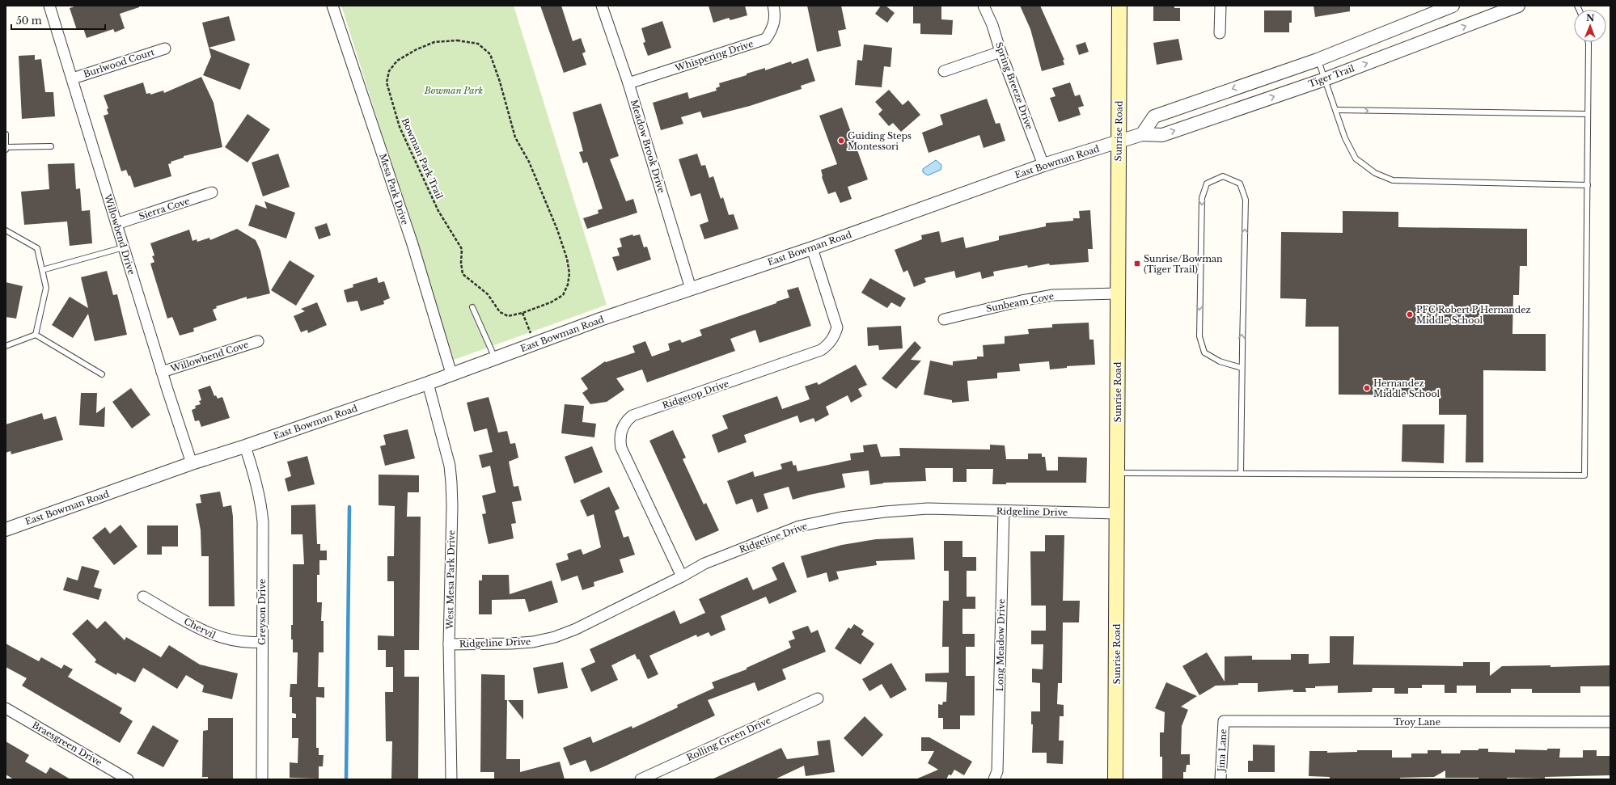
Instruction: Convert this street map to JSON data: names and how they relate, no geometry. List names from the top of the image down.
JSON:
{
  "streets": {
    "main road": ["Sunrise Road"],
    "street": [
      "Whispering Drive",
      "Burlwood Court",
      "Tiger Trail",
      "Spring Breeze Drive",
      "Meadow Brook Drive",
      "East Bowman Road",
      "Mesa Park Drive",
      "Sierra Cove",
      "Willowbend Drive",
      "Sunbeam Cove",
      "Willowbend Cove",
      "Ridgetop Drive",
      "Ridgeline Drive",
      "West Mesa Park Drive",
      "Greyson Drive",
      "Chervil",
      "Long Meadow Drive",
      "Troy Lane",
      "Rolling Green Drive",
      "Braesgreen Drive",
      "Jina Lane"
    ],
    "path": ["Bowman Park Trail"]
  },
  "crossings": [
    ["Whispering Drive", "Meadow Brook Drive"],
    ["Burlwood Court", "Willowbend Drive"],
    ["Tiger Trail", "Sunrise Road"],
    ["Tiger Trail", "East Bowman Road"],
    ["Spring Breeze Drive", "East Bowman Road"],
    ["Sunrise Road", "East Bowman Road"],
    ["Sunrise Road", "Sunbeam Cove"],
    ["Sunrise Road", "Ridgeline Drive"],
    ["Meadow Brook Drive", "East Bowman Road"],
    ["East Bowman Road", "Mesa Park Drive"],
    ["East Bowman Road", "Willowbend Drive"],
    ["East Bowman Road", "Ridgetop Drive"],
    ["East Bowman Road", "West Mesa Park Drive"],
    ["East Bowman Road", "Greyson Drive"],
    ["Sierra Cove", "Willowbend Drive"],
    ["Willowbend Drive", "Willowbend Cove"],
    ["Ridgetop Drive", "Ridgeline Drive"],
    ["Ridgeline Drive", "West Mesa Park Drive"],
    ["Ridgeline Drive", "Long Meadow Drive"],
    ["Greyson Drive", "Chervil"],
    ["Troy Lane", "Jina Lane"]
  ],
  "parks": ["Bowman Park"],
  "places": {
    "other": ["Guiding Steps Montessori", "PFC Robert P Hernandez Middle School", "Hernandez Middle School"],
    "transit": ["Sunrise/Bowman (Tiger Trail)"]
  },
  "scale_bar": "50 m",
  "north": "top"
}
